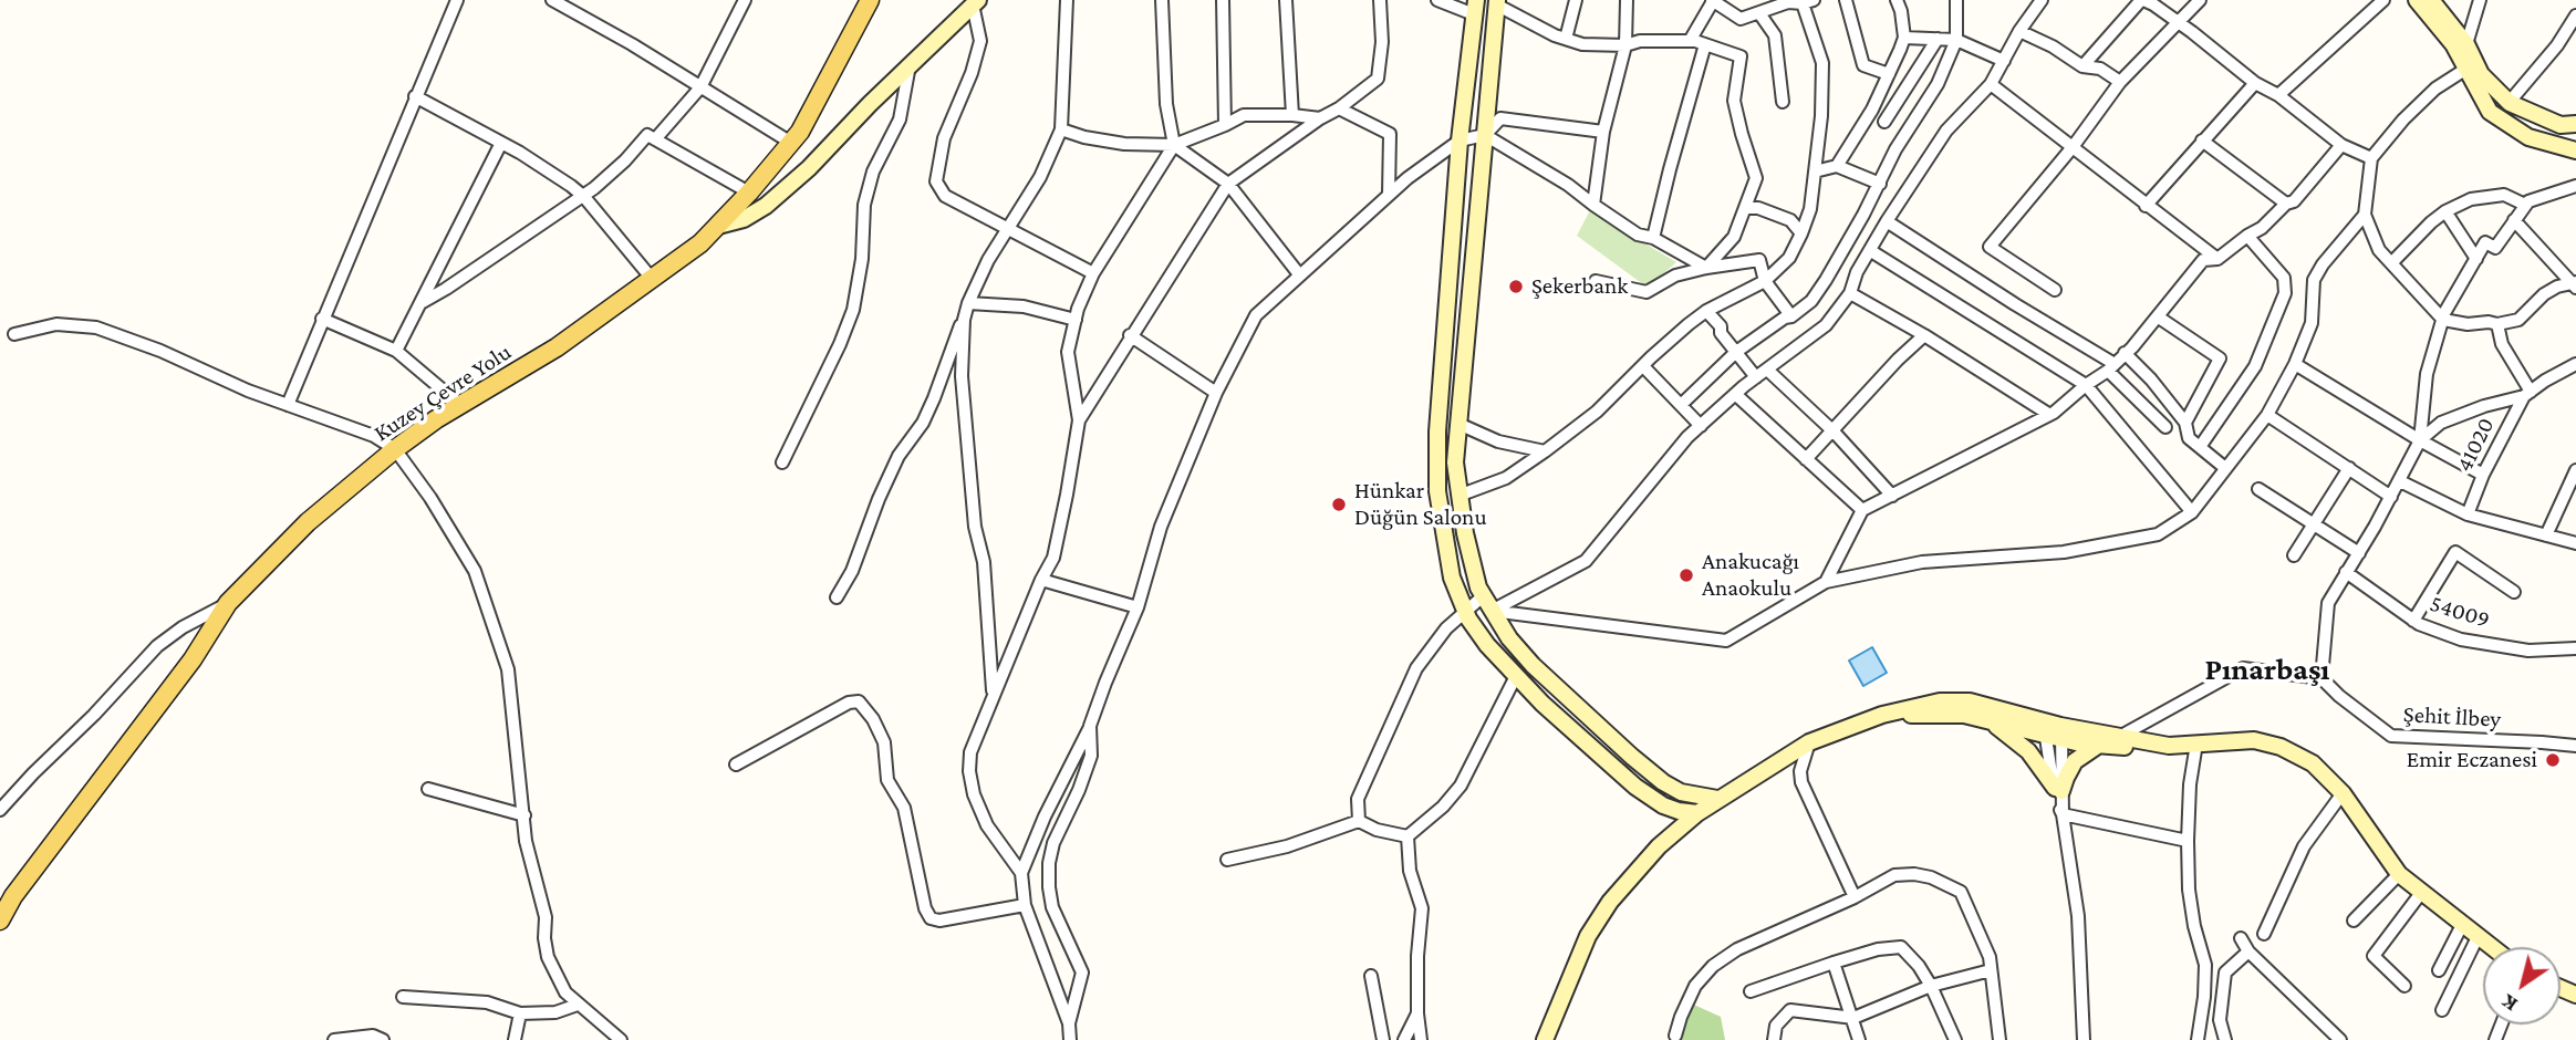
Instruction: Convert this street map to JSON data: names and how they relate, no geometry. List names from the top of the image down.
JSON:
{
  "streets": {
    "main road": ["Kuzey Çevre Yolu"],
    "street": ["41020", "54009", "Şehit İlbey"]
  },
  "districts": ["Pınarbaşı"],
  "places": [
    "Şekerbank",
    "Hünkar Düğün Salonu",
    "Anakucağı Anaokulu",
    "Emir Eczanesi"
  ],
  "north": "bottom left"
}
